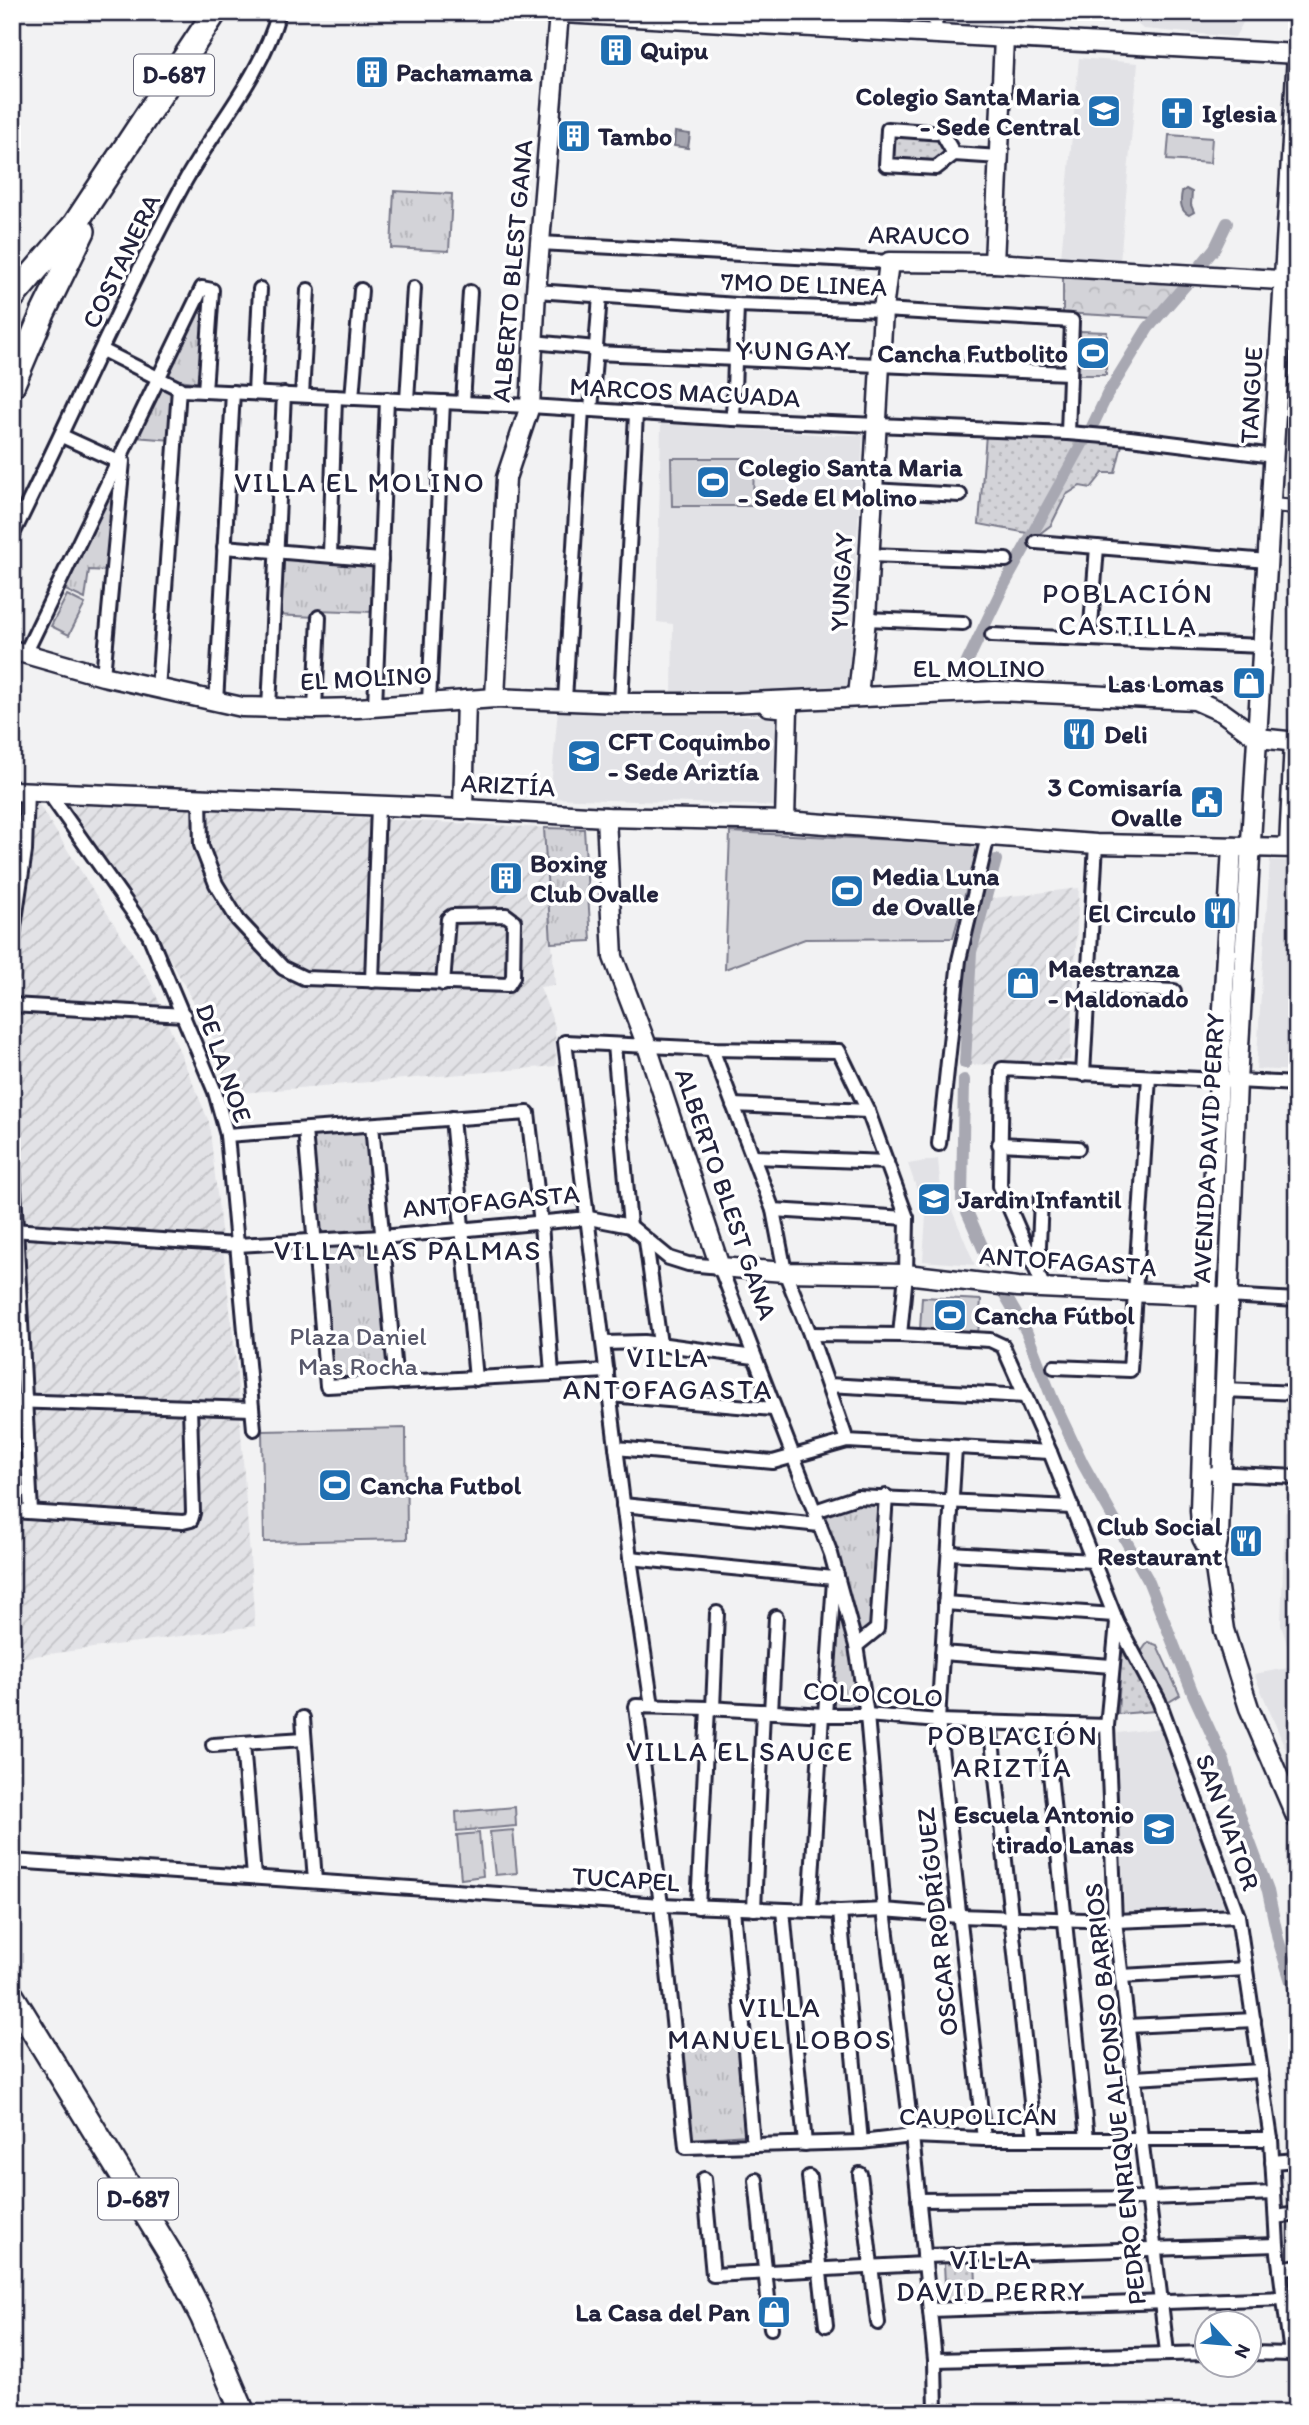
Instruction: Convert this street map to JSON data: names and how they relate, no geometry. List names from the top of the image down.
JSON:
{
  "streets": {
    "highway": ["D-687"],
    "main road": [
      "ARAUCO",
      "ALBERTO BLEST GANA",
      "TANGUE",
      "YUNGAY",
      "EL MOLINO",
      "ARIZTÍA",
      "AVENIDA DAVID PERRY",
      "ANTOFAGASTA"
    ],
    "street": [
      "COSTANERA",
      "7MO DE LINEA",
      "MARCOS MACUADA",
      "DE LA NOE",
      "COLO COLO",
      "SAN VIATOR",
      "TUCAPEL",
      "OSCAR RODRÍGUEZ",
      "PEDRO ENRIQUE ALFONSO BARRIOS",
      "CAUPOLICÁN"
    ]
  },
  "crossings": [
    ["ARAUCO", "ALBERTO BLEST GANA"],
    ["ARAUCO", "TANGUE"],
    ["ARAUCO", "YUNGAY"],
    ["COSTANERA", "MARCOS MACUADA"],
    ["ALBERTO BLEST GANA", "7MO DE LINEA"],
    ["ALBERTO BLEST GANA", "MARCOS MACUADA"],
    ["ALBERTO BLEST GANA", "EL MOLINO"],
    ["ALBERTO BLEST GANA", "ARIZTÍA"],
    ["ALBERTO BLEST GANA", "ANTOFAGASTA"],
    ["ALBERTO BLEST GANA", "COLO COLO"],
    ["ALBERTO BLEST GANA", "TUCAPEL"],
    ["ALBERTO BLEST GANA", "CAUPOLICÁN"],
    ["7MO DE LINEA", "YUNGAY"],
    ["MARCOS MACUADA", "TANGUE"],
    ["MARCOS MACUADA", "YUNGAY"],
    ["TANGUE", "EL MOLINO"],
    ["TANGUE", "AVENIDA DAVID PERRY"],
    ["YUNGAY", "EL MOLINO"],
    ["EL MOLINO", "ARIZTÍA"],
    ["EL MOLINO", "AVENIDA DAVID PERRY"],
    ["ARIZTÍA", "DE LA NOE"],
    ["ARIZTÍA", "AVENIDA DAVID PERRY"],
    ["DE LA NOE", "ANTOFAGASTA"],
    ["AVENIDA DAVID PERRY", "ANTOFAGASTA"],
    ["COLO COLO", "TUCAPEL"],
    ["COLO COLO", "OSCAR RODRÍGUEZ"],
    ["COLO COLO", "PEDRO ENRIQUE ALFONSO BARRIOS"],
    ["COLO COLO", "CAUPOLICÁN"],
    ["SAN VIATOR", "TUCAPEL"],
    ["SAN VIATOR", "PEDRO ENRIQUE ALFONSO BARRIOS"],
    ["SAN VIATOR", "CAUPOLICÁN"],
    ["TUCAPEL", "OSCAR RODRÍGUEZ"],
    ["TUCAPEL", "PEDRO ENRIQUE ALFONSO BARRIOS"],
    ["TUCAPEL", "CAUPOLICÁN"],
    ["OSCAR RODRÍGUEZ", "CAUPOLICÁN"],
    ["PEDRO ENRIQUE ALFONSO BARRIOS", "CAUPOLICÁN"]
  ],
  "districts": [
    "YUNGAY",
    "VILLA EL MOLINO",
    "POBLACIÓN CASTILLA",
    "VILLA LAS PALMAS",
    "VILLA ANTOFAGASTA",
    "POBLACIÓN ARIZTÍA",
    "VILLA EL SAUCE",
    "VILLA MANUEL LOBOS",
    "VILLA DAVID PERRY"
  ],
  "parks": ["Plaza Daniel Mas Rocha"],
  "places": {
    "building": [
      "Quipu",
      "Pachamama",
      "Tambo",
      "Boxing Club Ovalle"
    ],
    "school or university": [
      "Colegio Santa Maria - Sede Central",
      "CFT Coquimbo - Sede Ariztía",
      "Jardin Infantil",
      "Escuela Antonio tirado Lanas"
    ],
    "church": ["Iglesia"],
    "sports": [
      "Cancha Futbolito",
      "Colegio Santa Maria - Sede El Molino",
      "Media Luna de Ovalle",
      "Cancha Fútbol",
      "Cancha Futbol"
    ],
    "shop": ["Las Lomas", "Maestranza - Maldonado", "La Casa del Pan"],
    "restaurant": ["Deli", "El Circulo", "Club Social Restaurant"],
    "public building": ["3 Comisaría Ovalle"]
  },
  "north": "bottom right"
}
